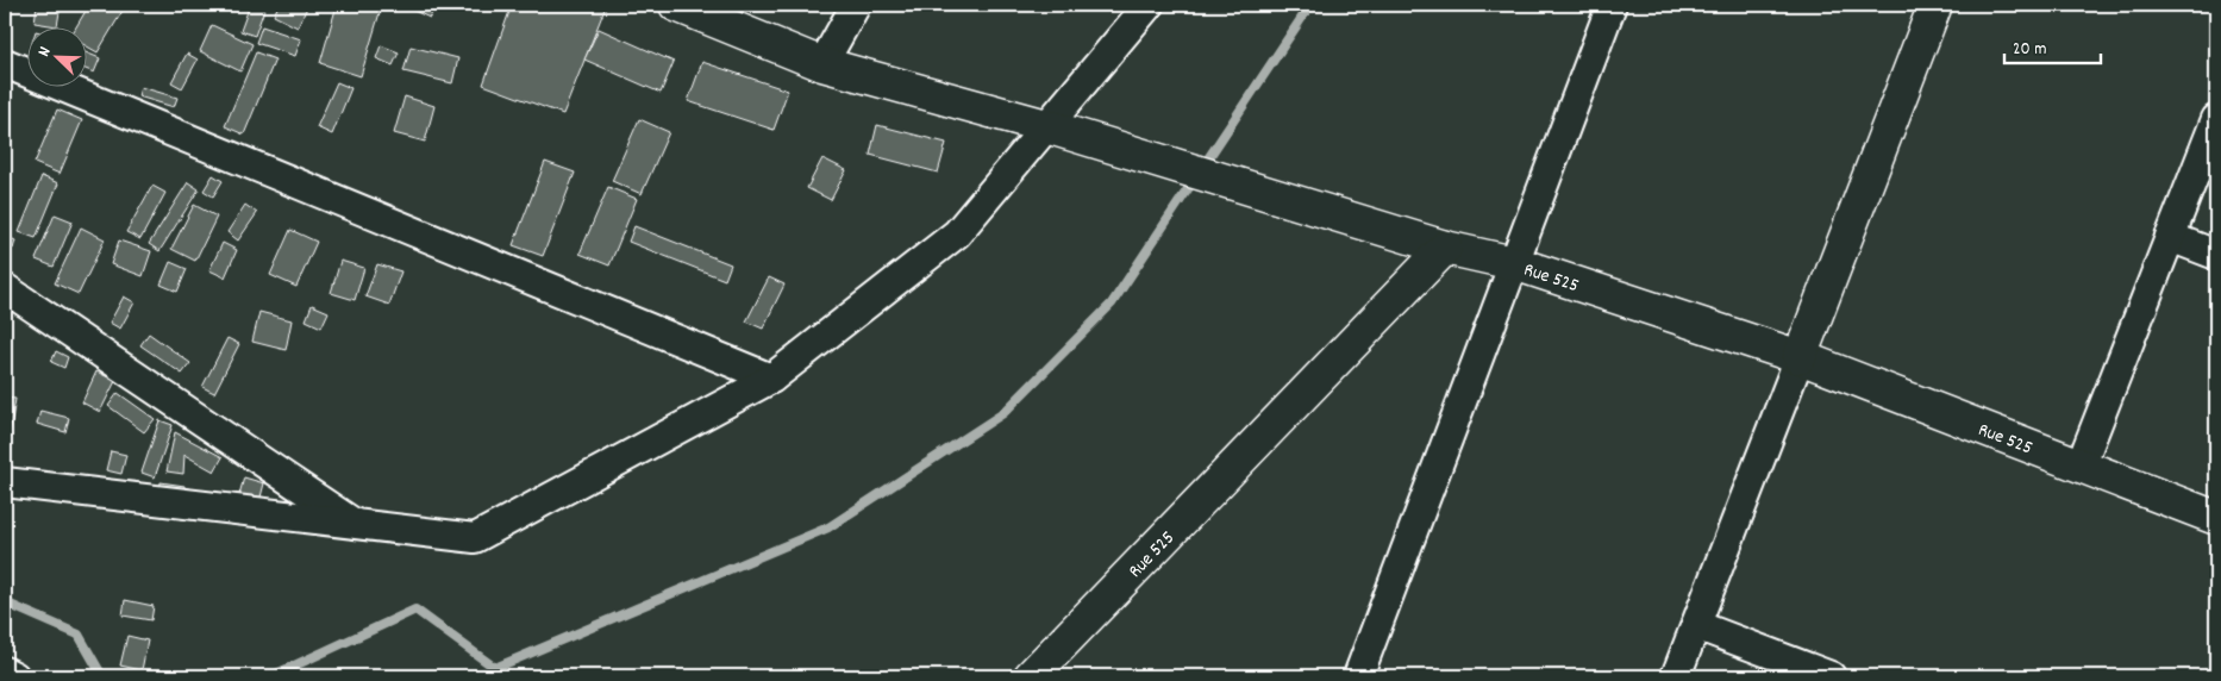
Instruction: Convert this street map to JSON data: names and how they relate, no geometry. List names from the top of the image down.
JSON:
{
  "streets": {
    "main road": ["Rue 525"]
  },
  "scale_bar": "20 m",
  "north": "top left"
}
